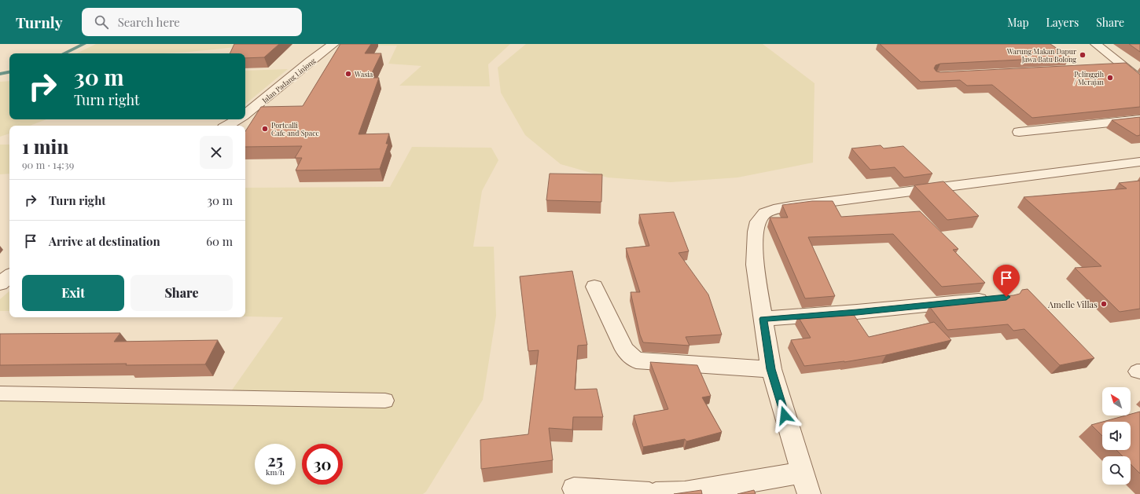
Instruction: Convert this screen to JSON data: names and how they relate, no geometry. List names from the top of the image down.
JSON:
{
  "streets": {
    "street": ["Jalan Padang Linjong"]
  },
  "places": [
    "Warung Makan Dapur Jawa Batu Bolong",
    "Wasia",
    "Pelinggih / Merajan",
    "Portcalli Cafe and Space",
    "Amelle Villas"
  ],
  "north": "top left",
  "page": {
    "header": "Turnly",
    "search": "Search here",
    "nav": ["Map", "Layers", "Share"],
    "turn": ["30 m", "Turn right"],
    "heading": ["1 min", "90 m · 14:39"],
    "list": [
      {
        "name": "Turn right",
        "value": "30 m"
      },
      {
        "name": "Arrive at destination",
        "value": "60 m"
      }
    ],
    "buttons": ["Exit", "Share"],
    "speed": "25 km/h",
    "limit": "30"
  }
}
